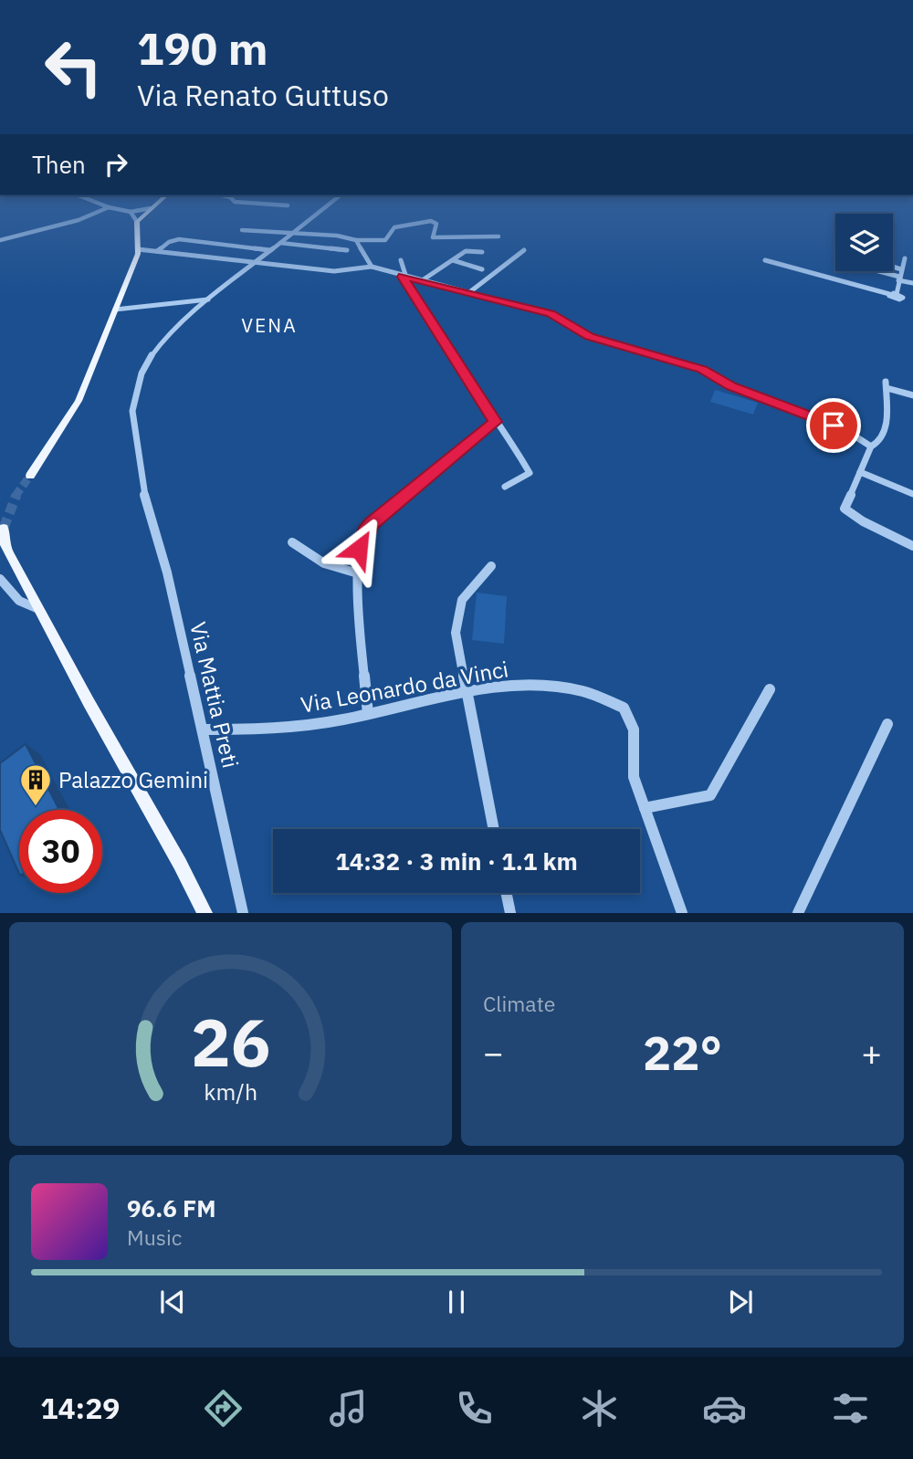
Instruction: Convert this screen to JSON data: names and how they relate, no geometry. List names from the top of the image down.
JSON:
{
  "streets": {
    "street": ["Via Leonardo da Vinci", "Via Mattia Preti"]
  },
  "crossings": [
    ["Via Leonardo da Vinci", "Via Mattia Preti"]
  ],
  "districts": ["VENA"],
  "places": {
    "building": ["Palazzo Gemini"]
  },
  "page": {
    "turn": ["190 m", "Via Renato Guttuso"],
    "then": "Then",
    "limit": "30",
    "trip": "14:32 · 3 min · 1.1 km",
    "tile": "Climate",
    "heat": ["−", "22°", "+"],
    "song": ["96.6 FM", "Music"],
    "tabs": "14:29",
    "gauge": ["26", "km/h"]
  }
}
